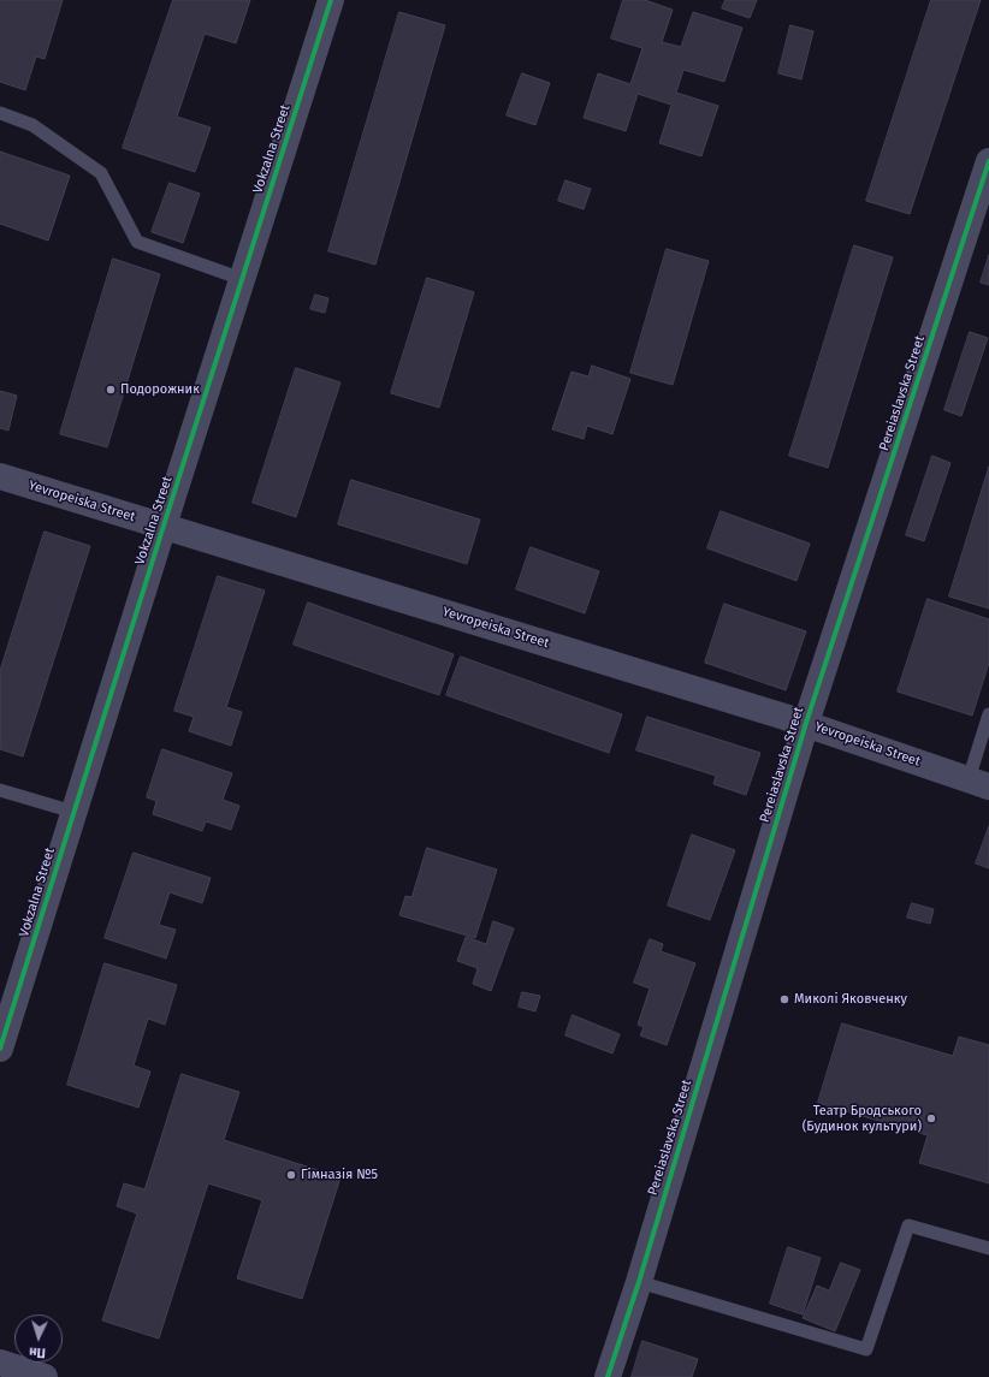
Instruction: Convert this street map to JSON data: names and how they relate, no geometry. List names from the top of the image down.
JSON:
{
  "streets": {
    "street": ["Vokzalna Street", "Pereiaslavska Street", "Yevropeiska Street"]
  },
  "crossings": [
    ["Vokzalna Street", "Yevropeiska Street"],
    ["Pereiaslavska Street", "Yevropeiska Street"]
  ],
  "places": [
    "Подорожник",
    "Миколі Яковченку",
    "Театр Бродського (Будинок культури)",
    "Гімназія №5"
  ],
  "north": "bottom"
}
